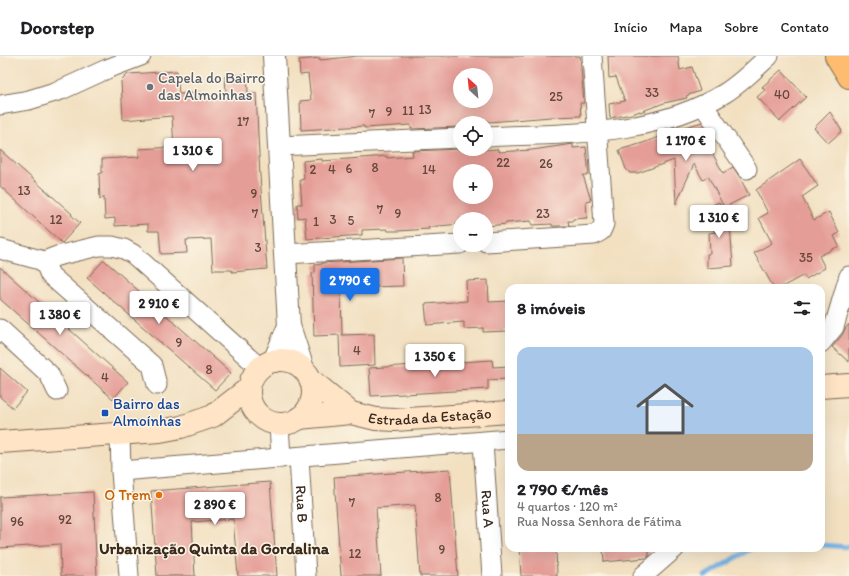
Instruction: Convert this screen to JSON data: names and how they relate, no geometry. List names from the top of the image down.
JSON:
{
  "streets": {
    "main road": ["Estrada da Estação"],
    "street": ["Rua B", "Rua A"]
  },
  "crossings": [
    ["Estrada da Estação", "Rua B"]
  ],
  "districts": ["Urbanização Quinta da Gordalina"],
  "places": {
    "other": ["Capela do Bairro das Almoinhas", "O Trem"],
    "transit": ["Bairro das Almoínhas"]
  },
  "house_numbers": [
    "33",
    "40",
    "25",
    "13",
    "11",
    "9",
    "7",
    "17",
    "22",
    "26",
    "8",
    "6",
    "2",
    "4",
    "14",
    "13",
    "9",
    "7",
    "7",
    "9",
    "23",
    "12",
    "3",
    "5",
    "1",
    "3",
    "35",
    "9",
    "4",
    "8",
    "4",
    "8",
    "7",
    "92",
    "96",
    "9",
    "12"
  ],
  "north": "top left",
  "page": {
    "header": "Doorstep",
    "nav": [
      "Início",
      "Mapa",
      "Sobre",
      "Contato"
    ],
    "map_buttons": ["+", "−"],
    "price": [
      "1 170 €",
      "1 310 €",
      "1 310 €",
      "2 790 €",
      "2 910 €",
      "1 380 €",
      "1 350 €",
      "2 890 €"
    ],
    "heading": "8 imóveis",
    "list": [
      {
        "name": "2 790 €/mês",
        "note": "4 quartos · 120 m² · Rua Nossa Senhora de Fátima"
      }
    ]
  }
}
